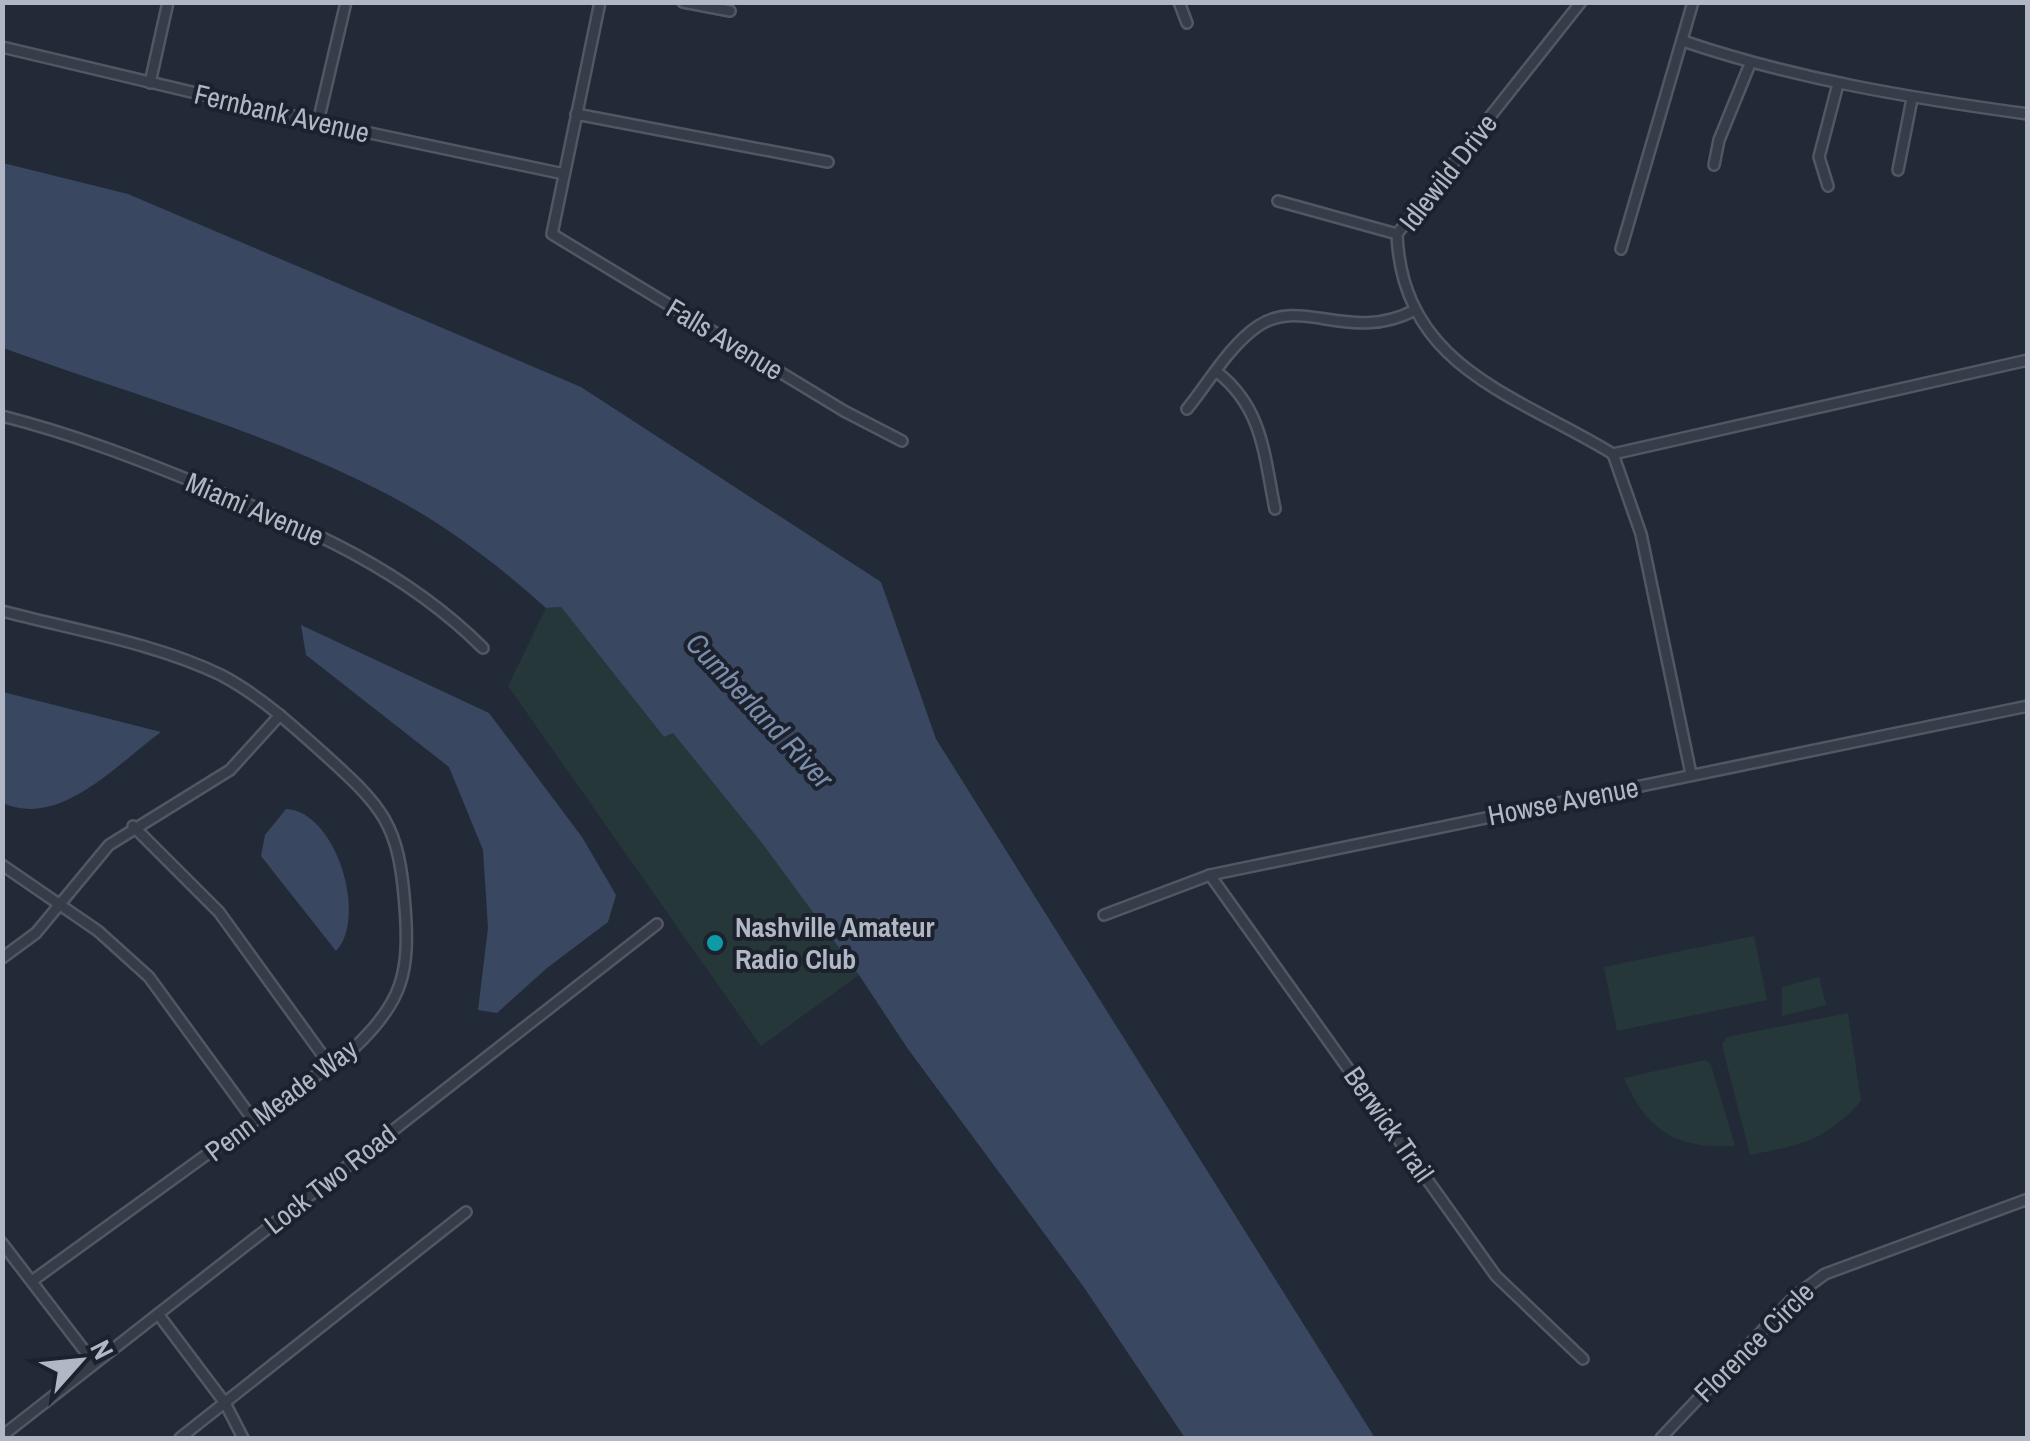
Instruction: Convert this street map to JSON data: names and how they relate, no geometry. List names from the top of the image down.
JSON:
{
  "streets": {
    "street": [
      "Fernbank Avenue",
      "Idlewild Drive",
      "Falls Avenue",
      "Miami Avenue",
      "Howse Avenue",
      "Penn Meade Way",
      "Berwick Trail",
      "Lock Two Road",
      "Florence Circle"
    ]
  },
  "crossings": [
    ["Fernbank Avenue", "Falls Avenue"],
    ["Howse Avenue", "Berwick Trail"]
  ],
  "water": ["Cumberland River"],
  "places": ["Nashville Amateur Radio Club"],
  "north": "top right"
}
